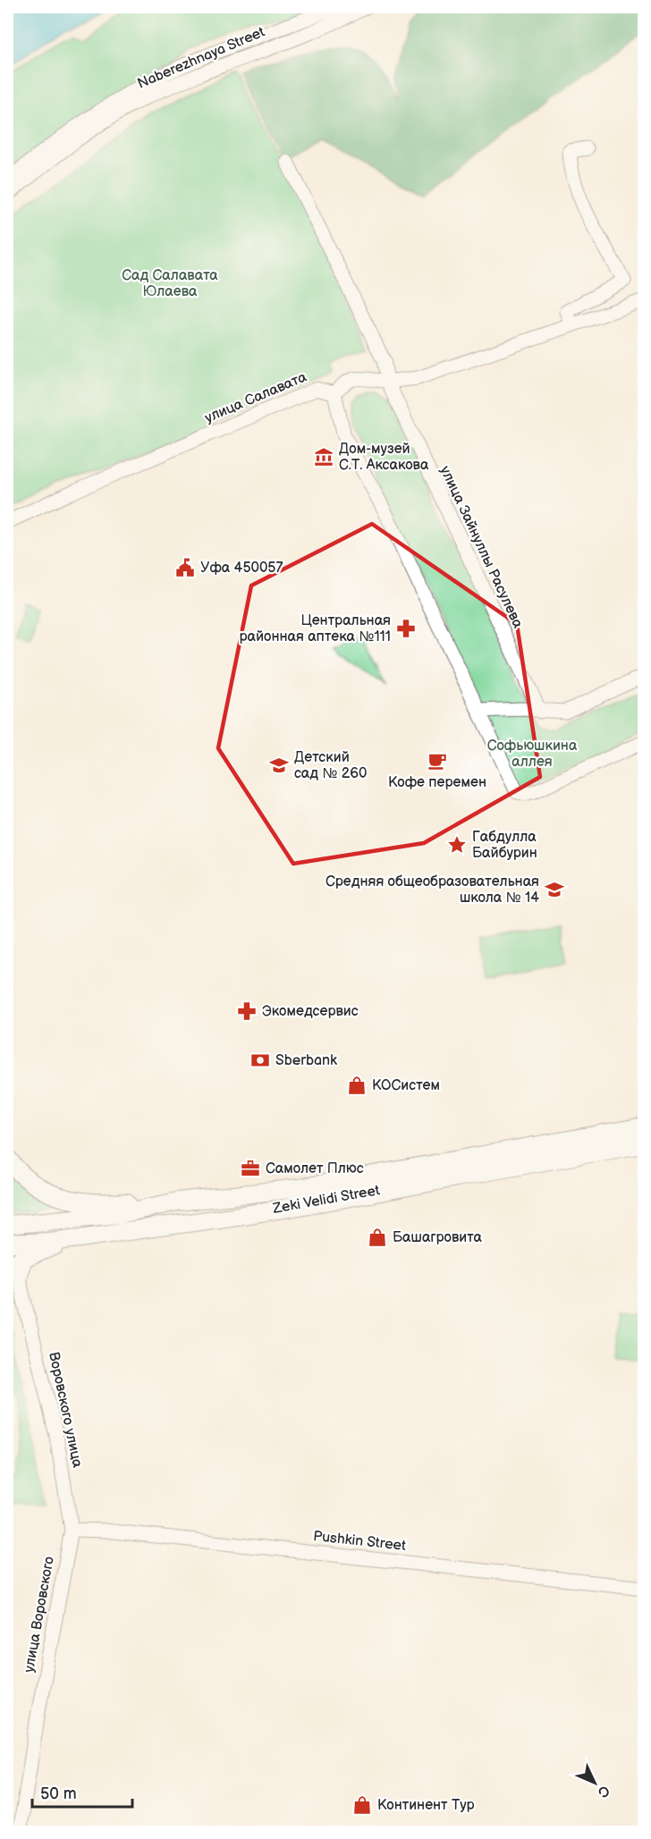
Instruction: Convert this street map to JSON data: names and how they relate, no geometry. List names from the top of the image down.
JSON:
{
  "streets": {
    "main road": ["Zeki Velidi Street"],
    "street": [
      "Naberezhnaya Street",
      "улица Салавата",
      "улица Зайнуллы Расулева",
      "Воровского улица",
      "Pushkin Street",
      "улица Воровского"
    ]
  },
  "crossings": [
    ["Воровского улица", "Pushkin Street"],
    ["Воровского улица", "улица Воровского"],
    ["Pushkin Street", "улица Воровского"]
  ],
  "parks": ["Сад Салавата Юлаева", "Софьюшкина аллея"],
  "places": {
    "museum": ["Дом-музей С.Т. Аксакова"],
    "public building": ["Уфа 450057"],
    "pharmacy": ["Центральная районная аптека №111", "Экомедсервис"],
    "cafe": ["Кофе перемен"],
    "school or university": ["Детский сад № 260", "Средняя общеобразовательная школа № 14"],
    "place": ["Габдулла Байбурин"],
    "bank": ["Sberbank"],
    "shop": ["КОСистем", "Башагровита", "Континент Тур"],
    "office": ["Самолет Плюс"]
  },
  "scale_bar": "50 m",
  "north": "bottom right"
}
